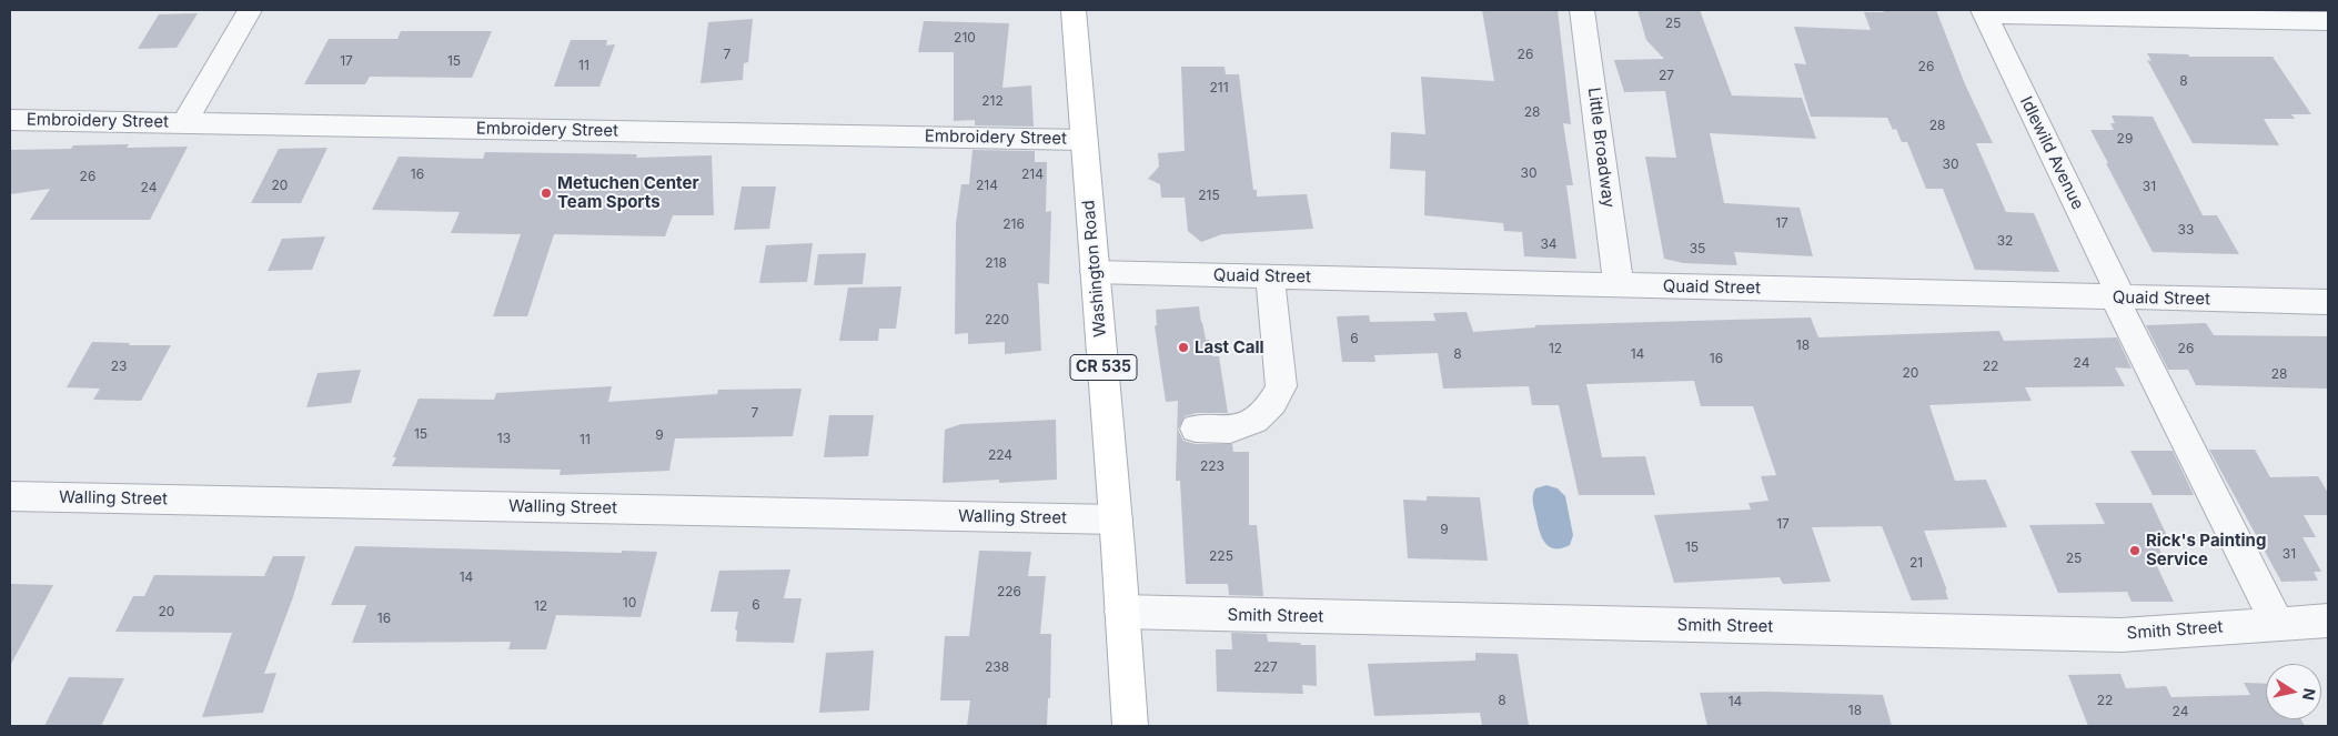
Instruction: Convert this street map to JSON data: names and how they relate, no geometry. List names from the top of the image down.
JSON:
{
  "streets": {
    "main road": ["Washington Road", "CR 535"],
    "street": [
      "Embroidery Street",
      "Little Broadway",
      "Idlewild Avenue",
      "Quaid Street",
      "Walling Street",
      "Smith Street"
    ]
  },
  "crossings": [
    ["Embroidery Street", "Washington Road"],
    ["Little Broadway", "Quaid Street"],
    ["Idlewild Avenue", "Quaid Street"],
    ["Idlewild Avenue", "Smith Street"],
    ["Washington Road", "Quaid Street"],
    ["Washington Road", "Walling Street"],
    ["Washington Road", "Smith Street"]
  ],
  "places": ["Metuchen Center Team Sports", "Last Call", "Rick's Painting Service"],
  "house_numbers": [
    "25",
    "210",
    "7",
    "26",
    "17",
    "15",
    "11",
    "26",
    "27",
    "8",
    "211",
    "212",
    "28",
    "28",
    "29",
    "30",
    "30",
    "16",
    "214",
    "26",
    "20",
    "214",
    "31",
    "24",
    "215",
    "17",
    "216",
    "33",
    "32",
    "34",
    "35",
    "218",
    "220",
    "6",
    "18",
    "12",
    "26",
    "8",
    "14",
    "16",
    "24",
    "23",
    "22",
    "20",
    "28",
    "7",
    "15",
    "9",
    "13",
    "11",
    "224",
    "223",
    "17",
    "9",
    "15",
    "31",
    "225",
    "25",
    "21",
    "14",
    "226",
    "10",
    "6",
    "12",
    "20",
    "16",
    "238",
    "227",
    "8",
    "22",
    "14",
    "18",
    "24"
  ],
  "north": "right"
}
